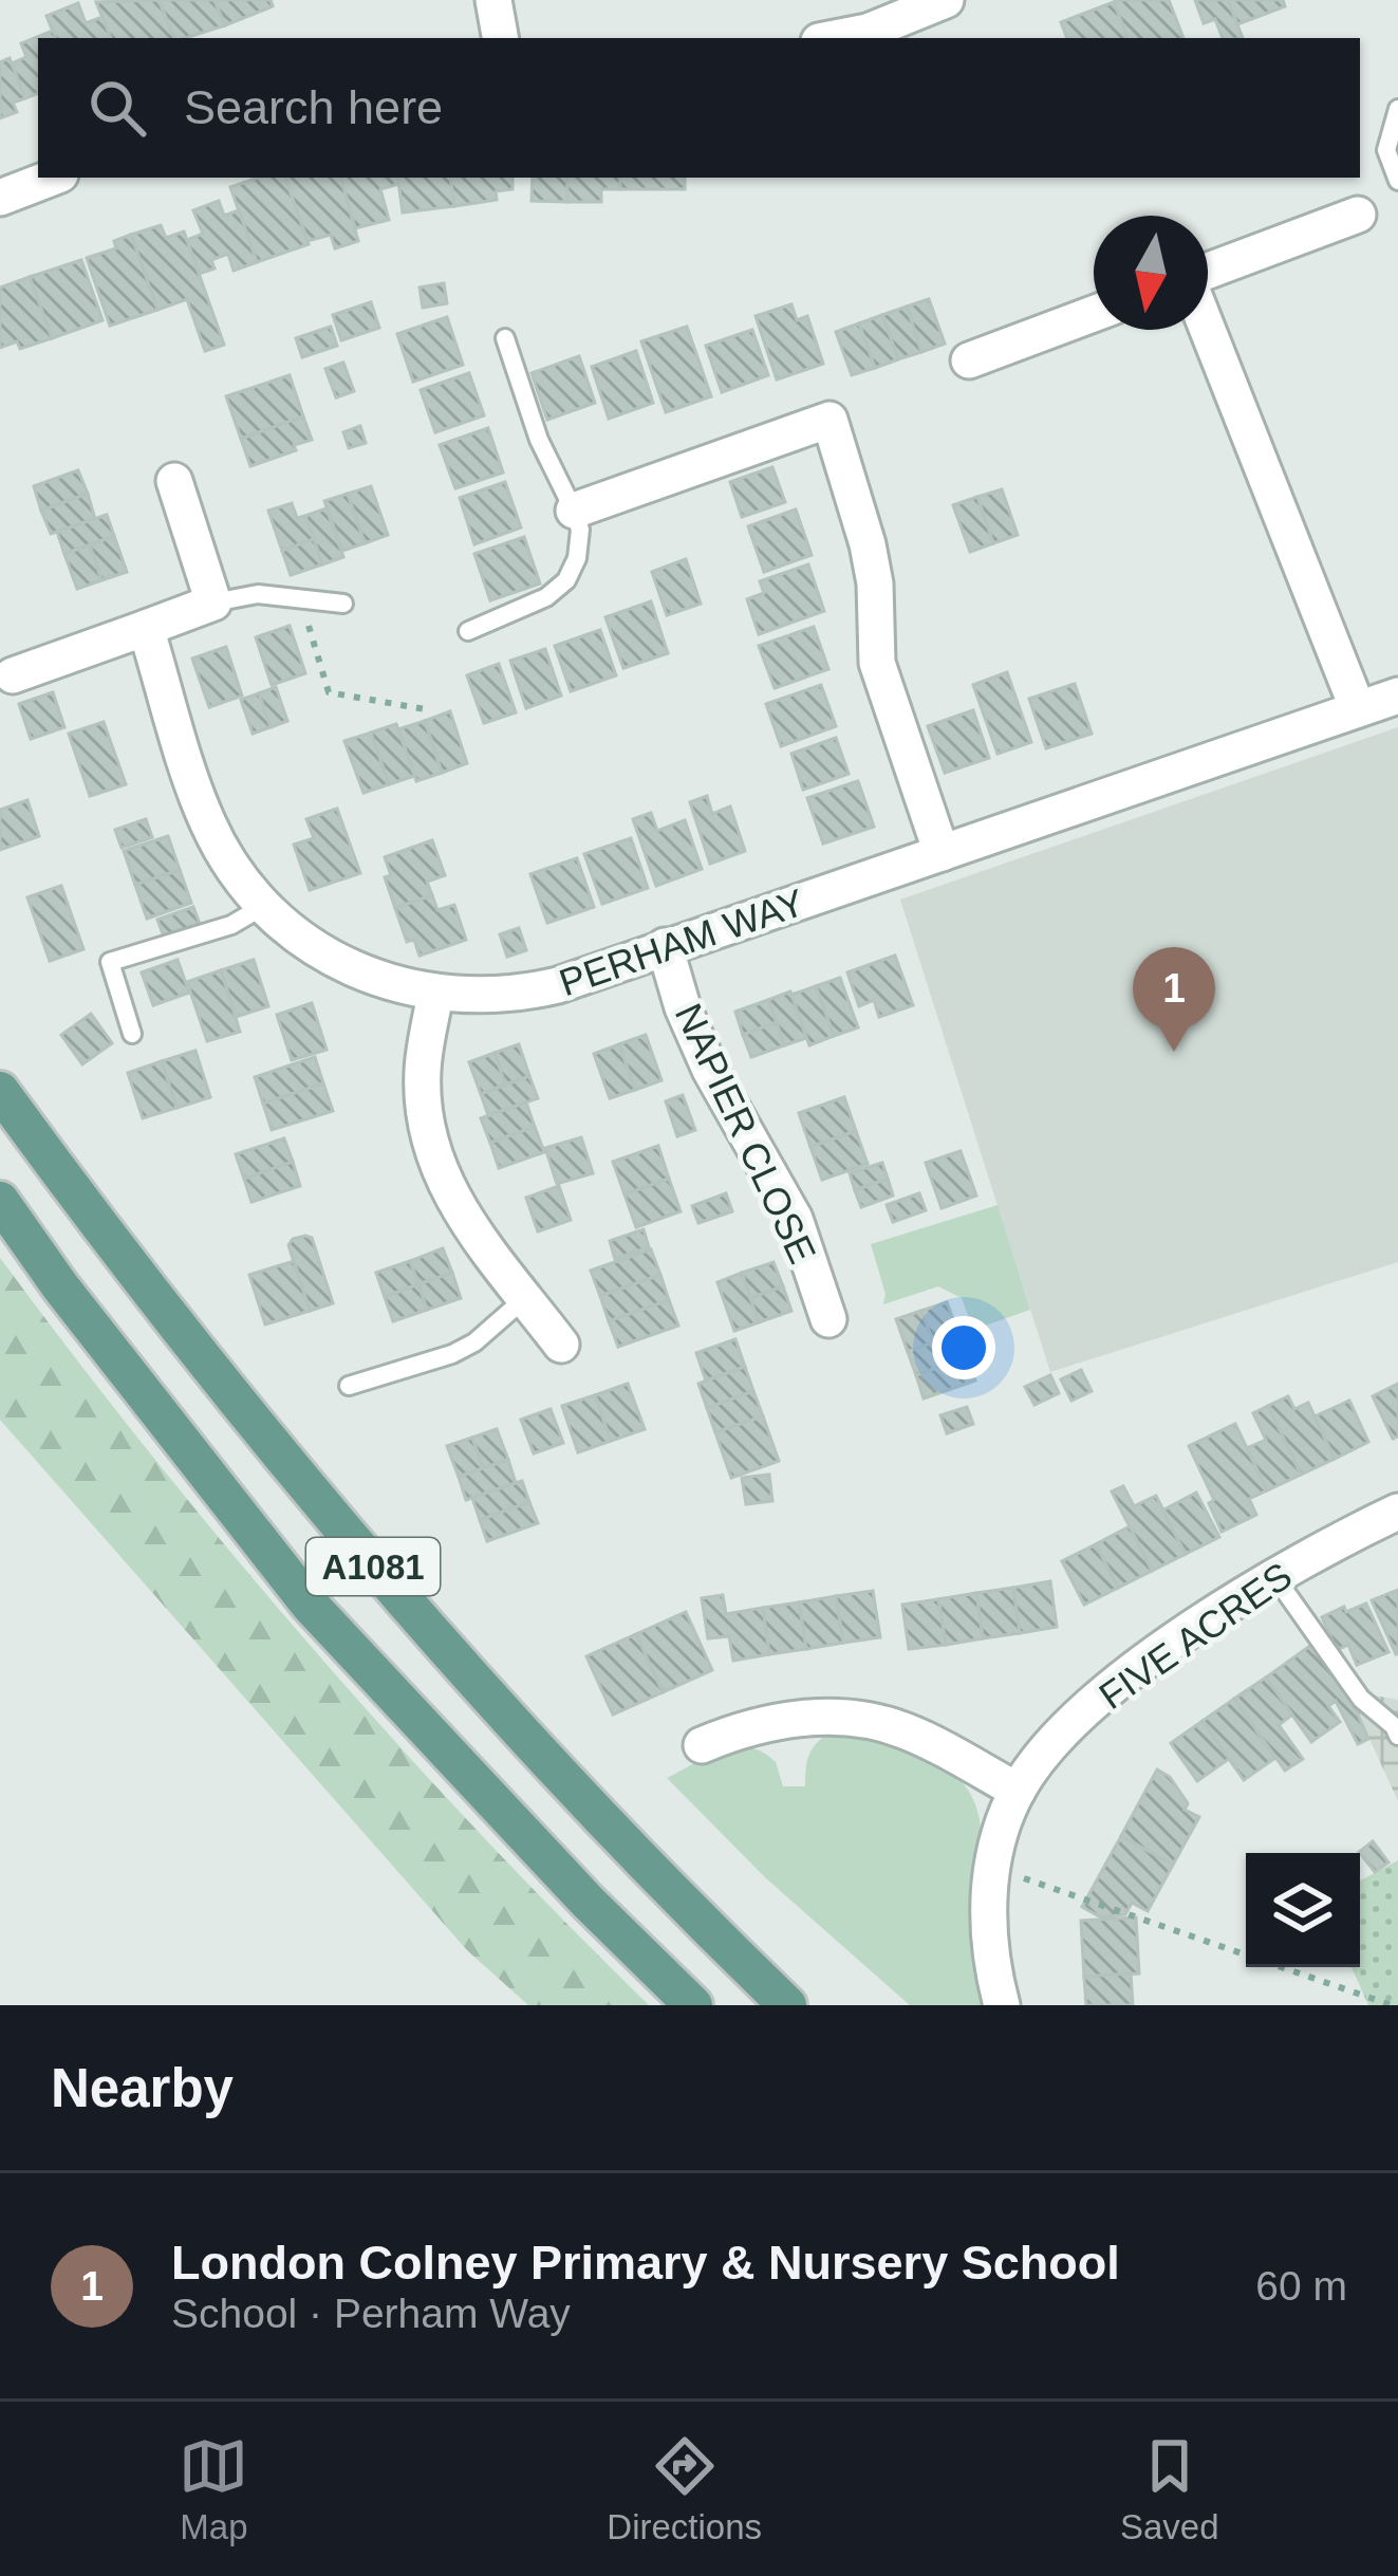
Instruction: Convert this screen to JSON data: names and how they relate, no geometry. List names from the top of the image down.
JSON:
{
  "streets": {
    "main road": ["A1081"],
    "street": ["PERHAM WAY", "NAPIER CLOSE", "FIVE ACRES"]
  },
  "crossings": [
    ["PERHAM WAY", "NAPIER CLOSE"]
  ],
  "north": "bottom",
  "page": {
    "search": "Search here",
    "pins": "1",
    "heading": "Nearby",
    "list": [
      {
        "mark": "1",
        "name": "London Colney Primary & Nursery School",
        "note": "School · Perham Way",
        "value": "60 m"
      }
    ],
    "nav": ["Map", "Directions", "Saved"]
  }
}
